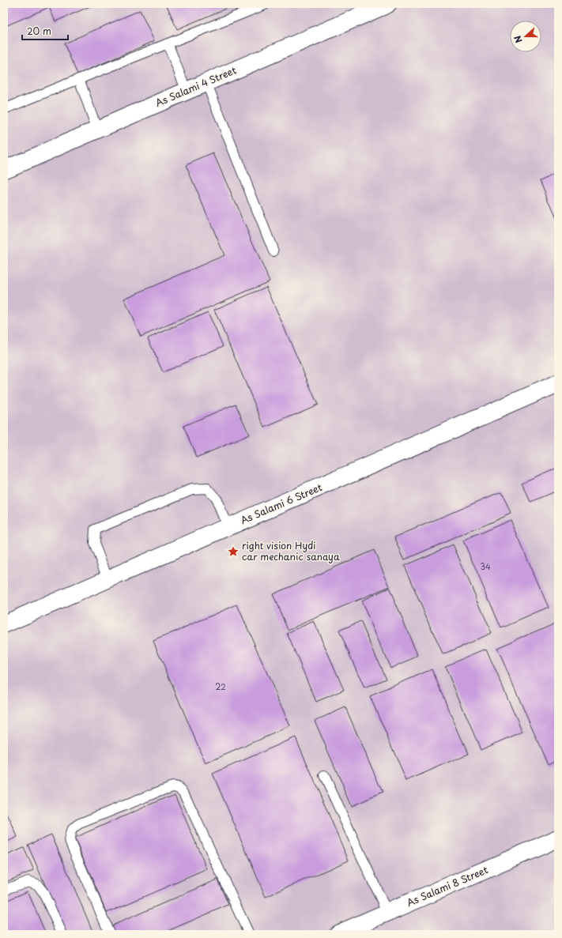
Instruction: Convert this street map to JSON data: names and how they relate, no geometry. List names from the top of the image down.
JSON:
{
  "streets": {
    "street": ["As Salami 4 Street", "As Salami 6 Street", "As Salami 8 Street"]
  },
  "places": {
    "place": ["right vision Hydi car mechanic sanaya"]
  },
  "house_numbers": ["34", "22"],
  "scale_bar": "20 m",
  "north": "left"
}
